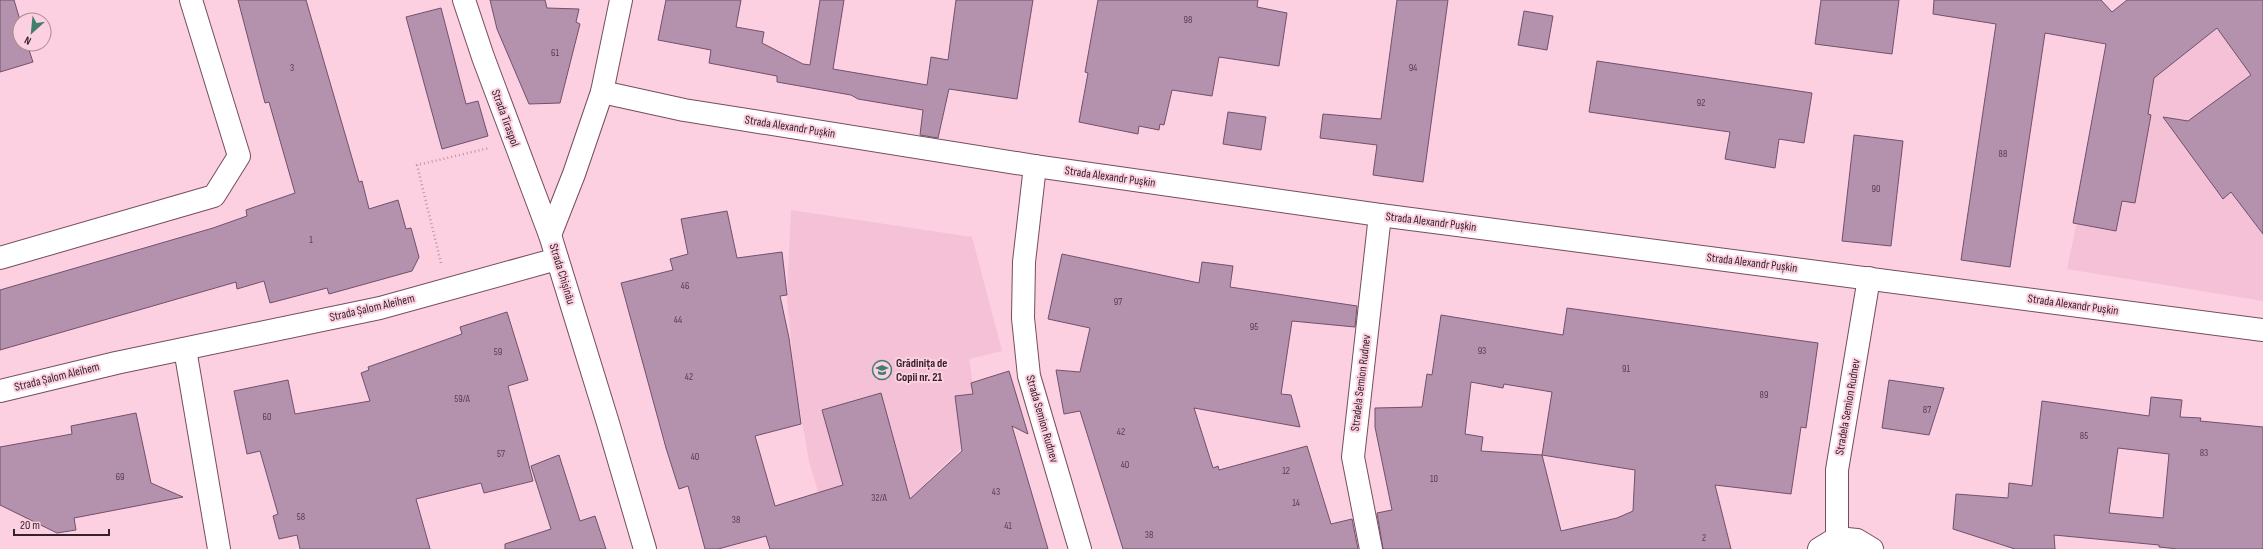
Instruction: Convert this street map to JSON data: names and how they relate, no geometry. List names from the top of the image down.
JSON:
{
  "streets": {
    "street": [
      "Strada Tiraspol",
      "Strada Alexandr Pușkin",
      "Strada Chișinău",
      "Strada Șalom Aleihem",
      "Stradela Semion Rudnev",
      "Strada Semion Rudnev"
    ]
  },
  "crossings": [
    ["Strada Tiraspol", "Strada Chișinău"],
    ["Strada Alexandr Pușkin", "Strada Chișinău"],
    ["Strada Alexandr Pușkin", "Stradela Semion Rudnev"],
    ["Strada Alexandr Pușkin", "Strada Semion Rudnev"],
    ["Strada Chișinău", "Strada Șalom Aleihem"]
  ],
  "places": {
    "school or university": ["Grădinița de Copii nr. 21"]
  },
  "house_numbers": [
    "98",
    "61",
    "3",
    "94",
    "92",
    "88",
    "90",
    "1",
    "46",
    "97",
    "44",
    "95",
    "93",
    "59",
    "91",
    "42",
    "89",
    "59/A",
    "87",
    "60",
    "42",
    "85",
    "83",
    "57",
    "40",
    "40",
    "12",
    "69",
    "10",
    "43",
    "32/A",
    "14",
    "58",
    "38",
    "41",
    "38",
    "2"
  ],
  "scale_bar": "20 m",
  "north": "bottom left"
}
